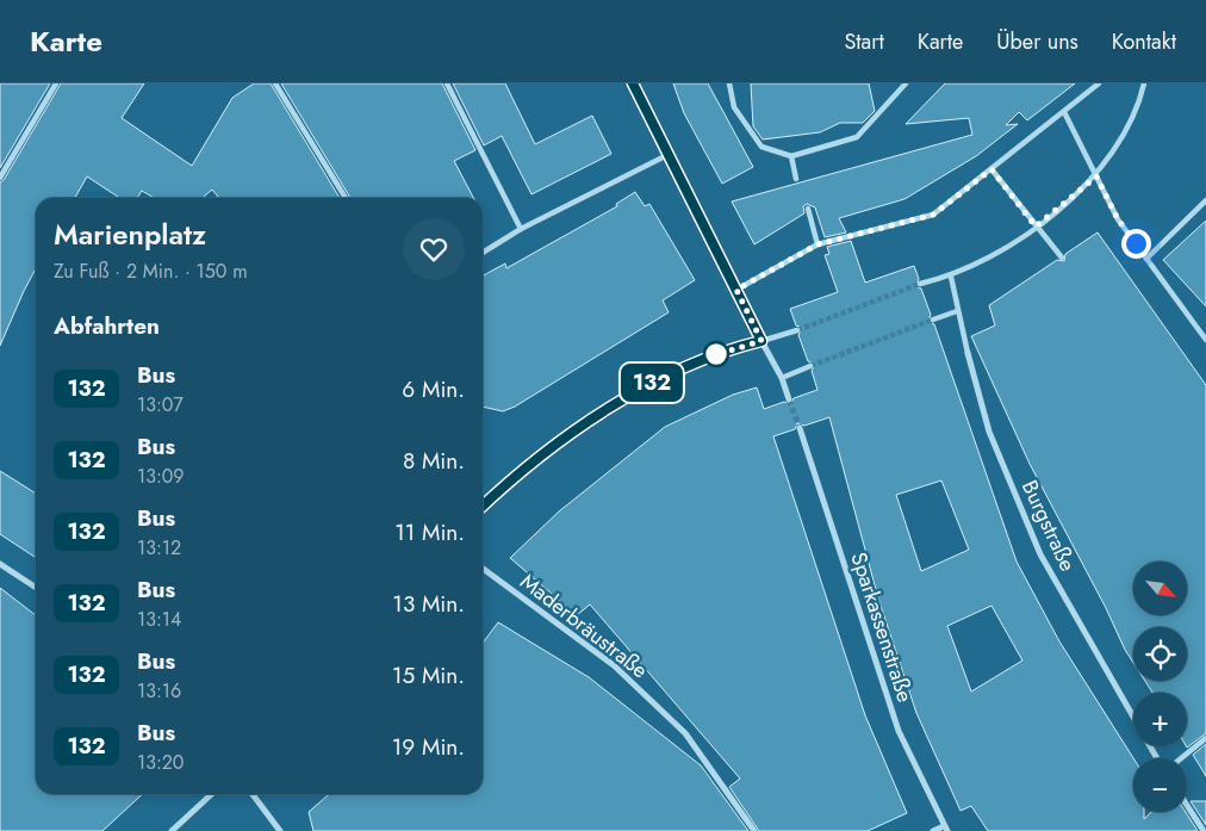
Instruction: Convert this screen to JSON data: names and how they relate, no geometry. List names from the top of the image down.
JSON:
{
  "streets": {
    "street": ["Burgstraße", "Maderbräustraße", "Sparkassenstraße"]
  },
  "lines": ["bus line 132"],
  "north": "bottom right",
  "page": {
    "header": "Karte",
    "nav": [
      "Start",
      "Karte",
      "Über uns",
      "Kontakt"
    ],
    "on_map": "132",
    "heading": [
      ["Marienplatz", "Zu Fuß · 2 Min. · 150 m"],
      "Abfahrten"
    ],
    "list": [
      {
        "mark": "132",
        "name": "Bus",
        "note": "13:07",
        "value": "6 Min."
      },
      {
        "mark": "132",
        "name": "Bus",
        "note": "13:09",
        "value": "8 Min."
      },
      {
        "mark": "132",
        "name": "Bus",
        "note": "13:12",
        "value": "11 Min."
      },
      {
        "mark": "132",
        "name": "Bus",
        "note": "13:14",
        "value": "13 Min."
      },
      {
        "mark": "132",
        "name": "Bus",
        "note": "13:16",
        "value": "15 Min."
      },
      {
        "mark": "132",
        "name": "Bus",
        "note": "13:20",
        "value": "19 Min."
      }
    ],
    "map_buttons": ["+", "−"]
  }
}
